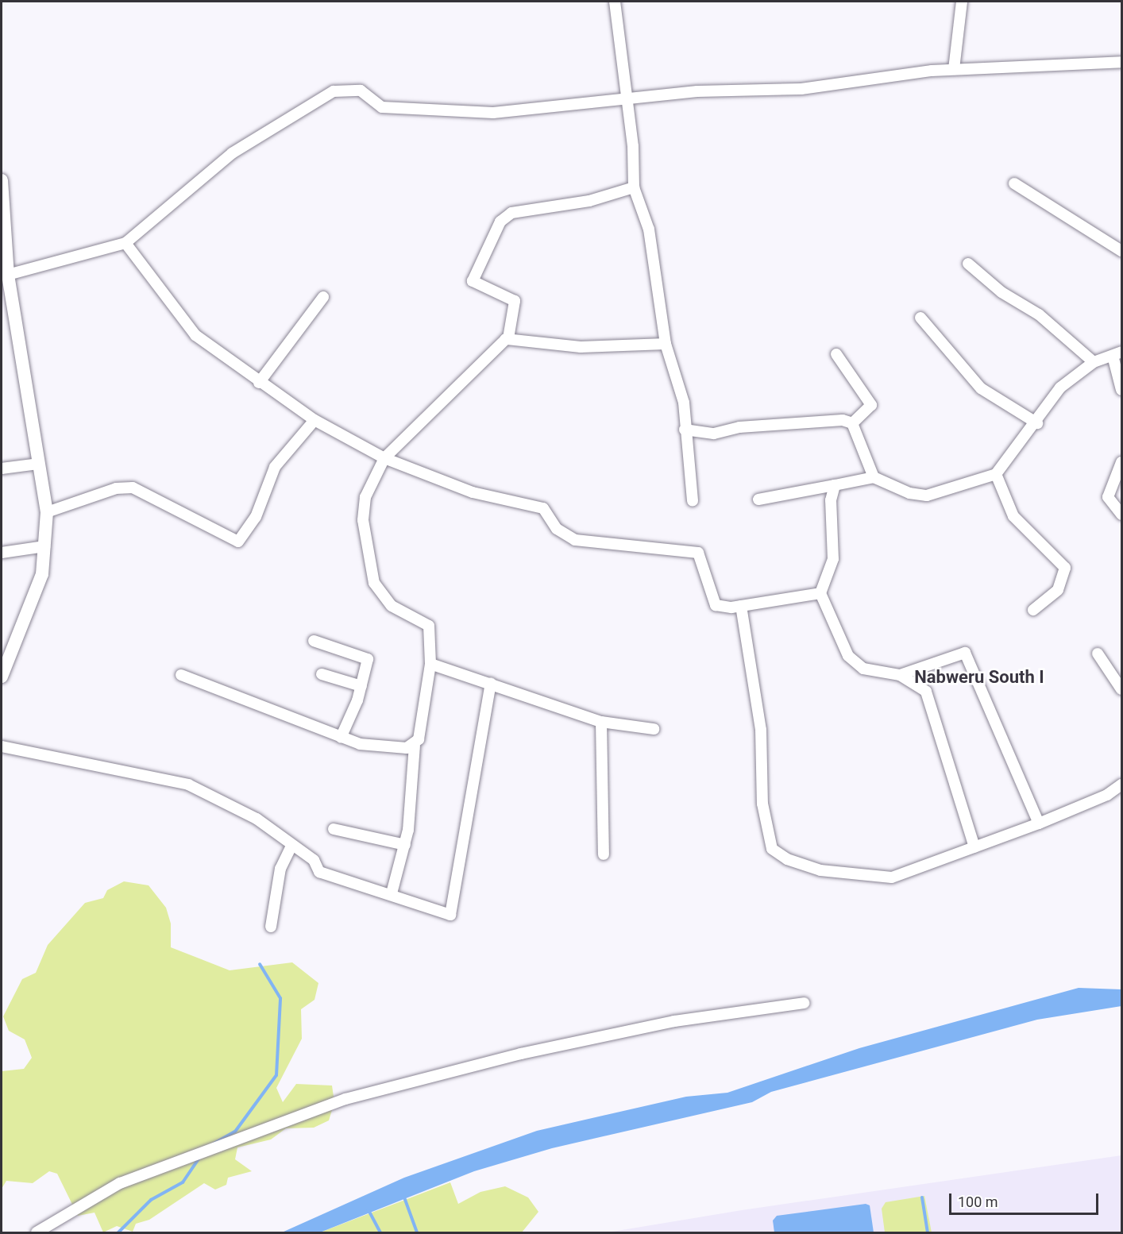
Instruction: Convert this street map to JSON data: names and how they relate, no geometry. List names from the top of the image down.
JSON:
{
  "districts": ["Nabweru South I"],
  "scale_bar": "100 m"
}
